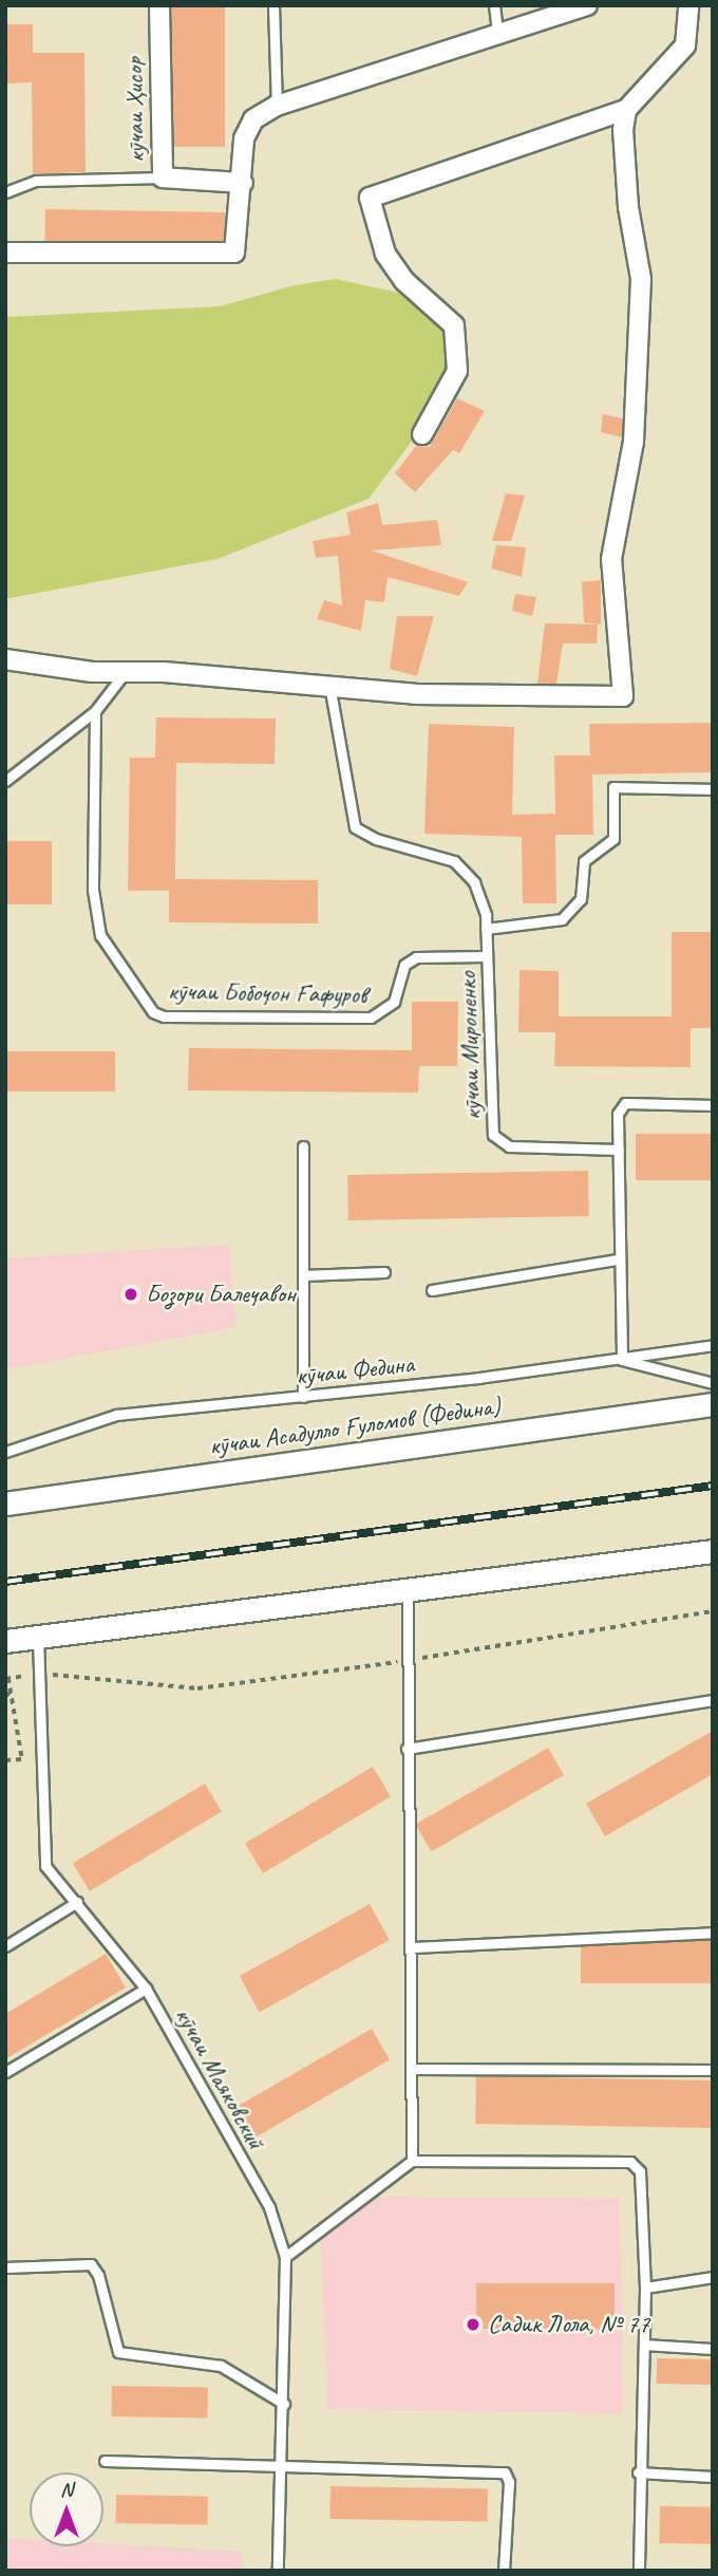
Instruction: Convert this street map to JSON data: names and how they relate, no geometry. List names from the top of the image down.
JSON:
{
  "streets": {
    "street": ["кӯчаи Ҳисор", "кӯчаи Асадулло Ғуломов (Федина)"],
    "lane": [
      "кӯчаи Бобоҷон Ғафуров",
      "кӯчаи Мироненко",
      "кӯчаи Федина",
      "кӯчаи Маяковский"
    ]
  },
  "crossings": [
    ["кӯчаи Бобоҷон Ғафуров", "кӯчаи Мироненко"]
  ],
  "places": ["Бозори Балеҷавон", "Садик Лола, № 77"],
  "north": "top"
}
